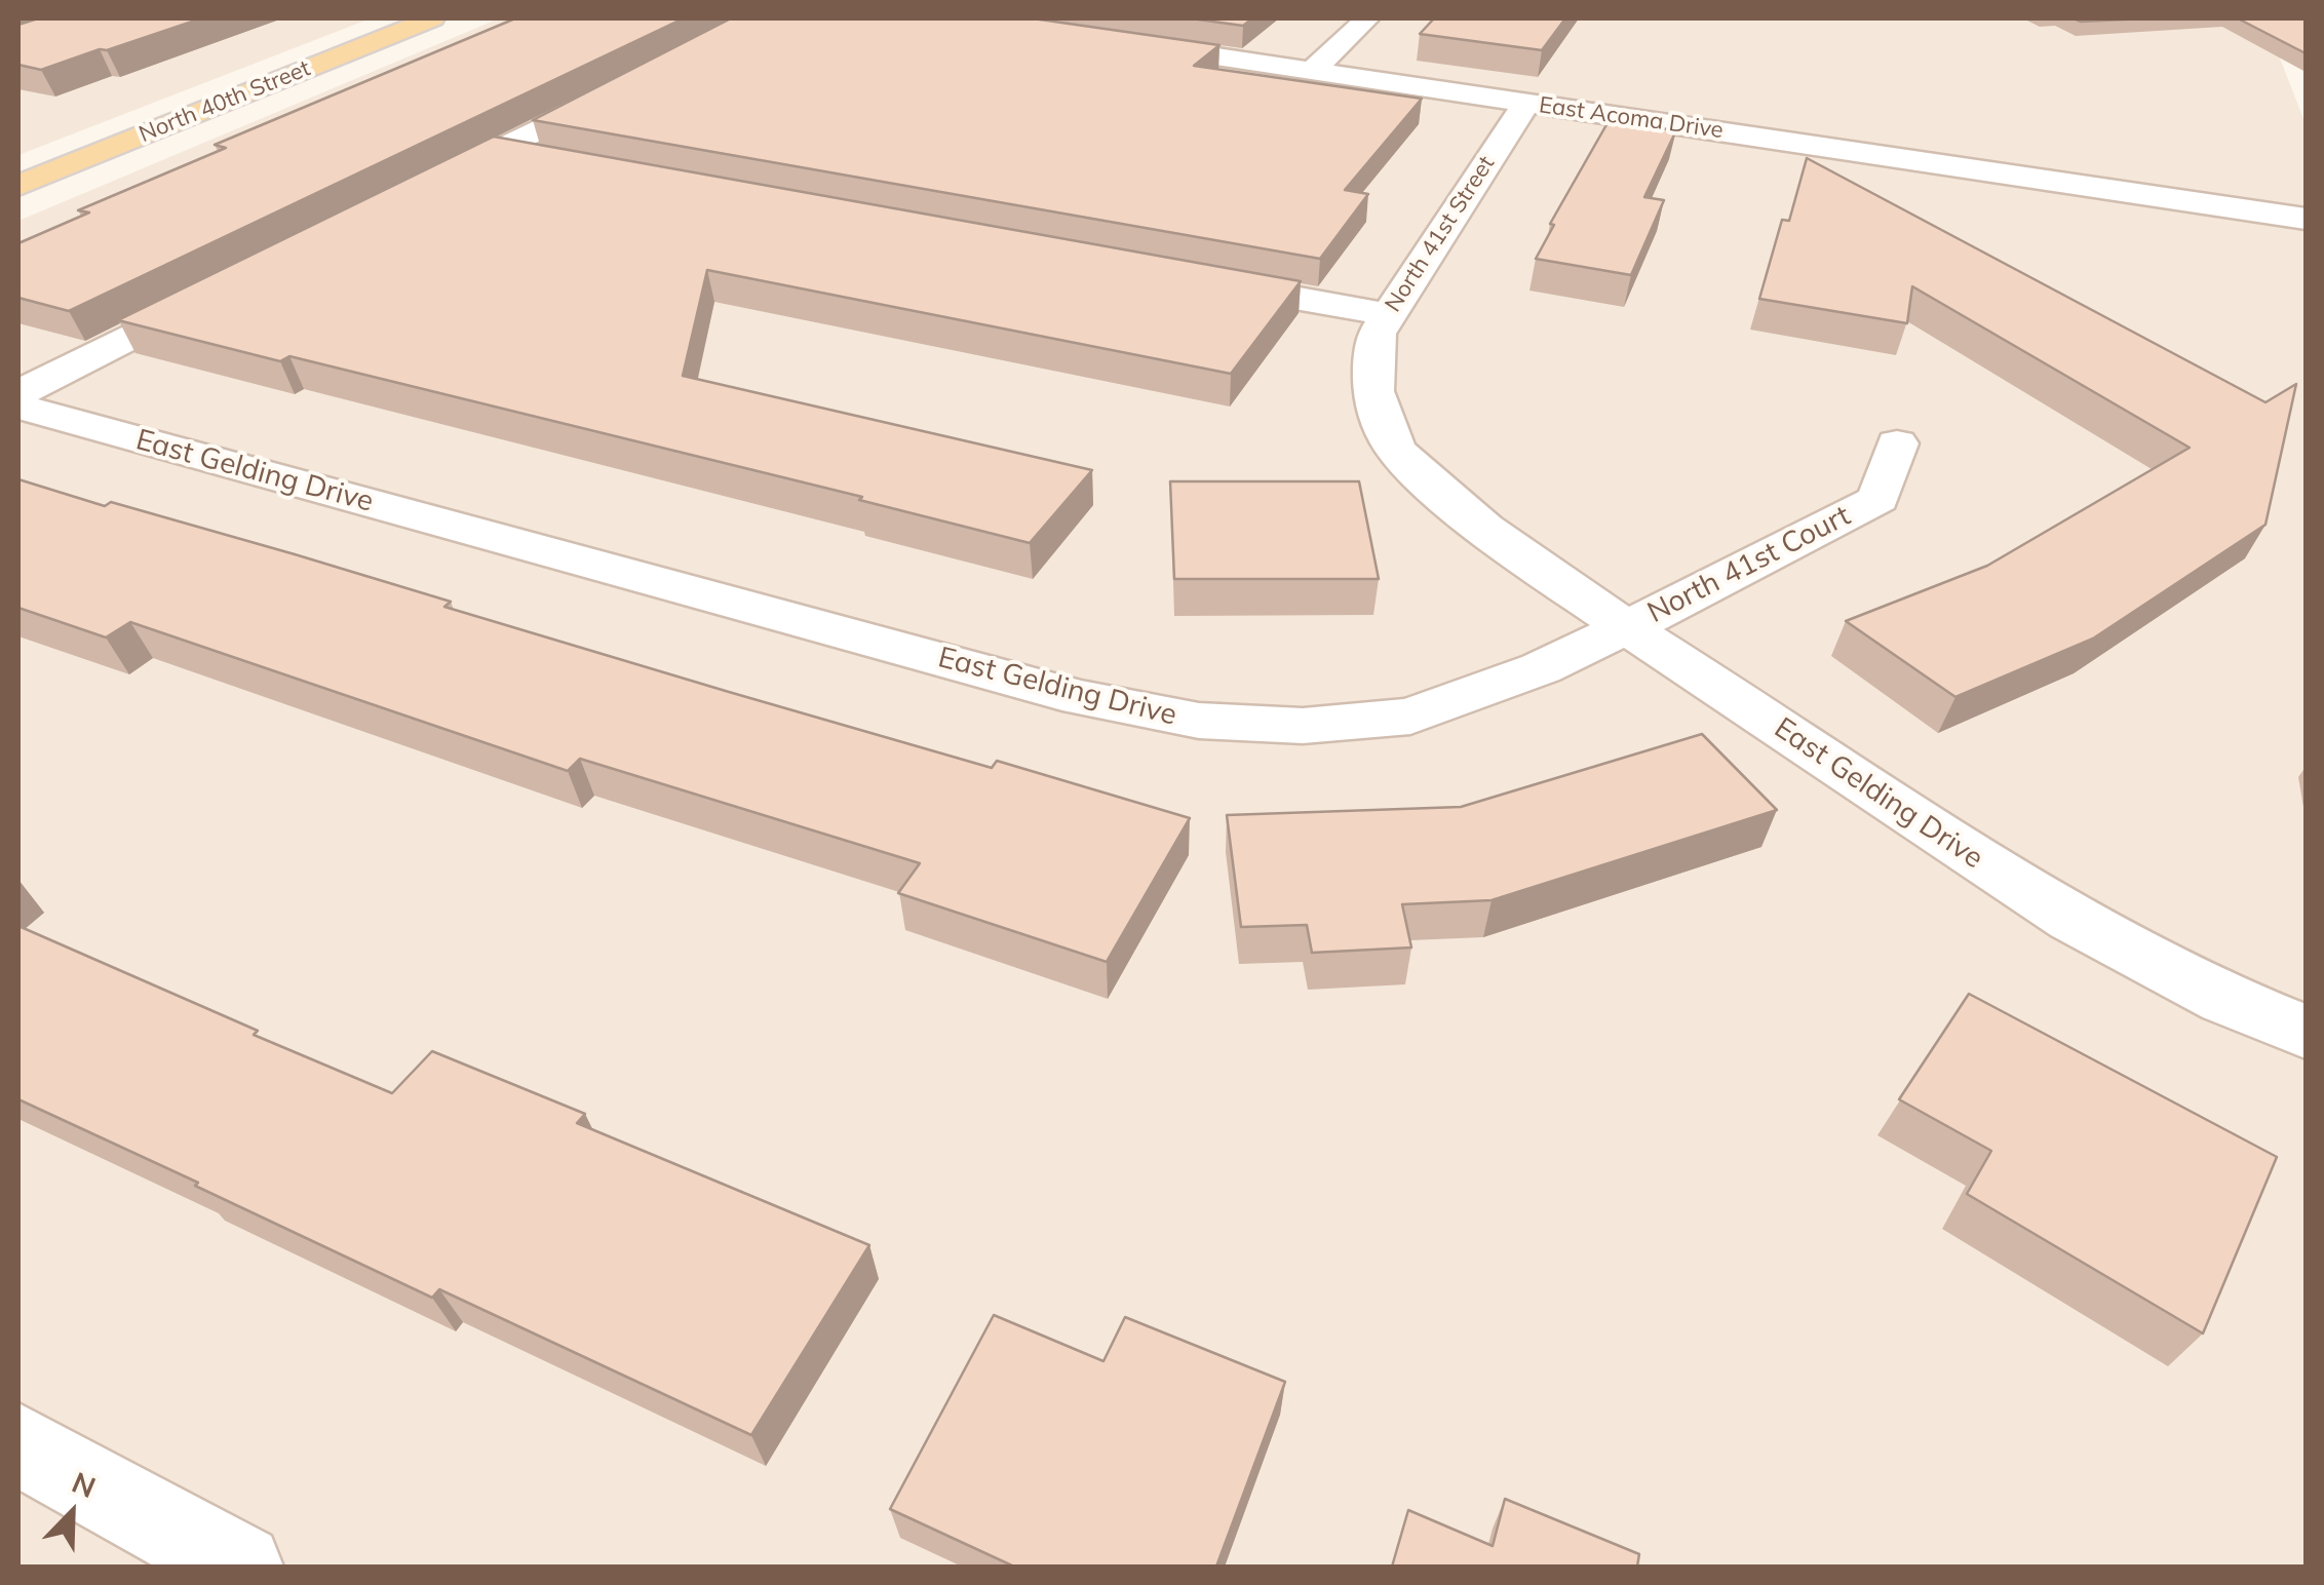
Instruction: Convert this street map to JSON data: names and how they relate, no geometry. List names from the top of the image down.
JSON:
{
  "streets": {
    "main road": ["North 40th Street"],
    "street": [
      "East Acoma Drive",
      "North 41st Street",
      "East Gelding Drive",
      "North 41st Court"
    ]
  },
  "crossings": [
    ["East Acoma Drive", "North 41st Street"],
    ["North 41st Street", "East Gelding Drive"],
    ["North 41st Street", "North 41st Court"],
    ["East Gelding Drive", "North 41st Court"]
  ],
  "north": "top right"
}
